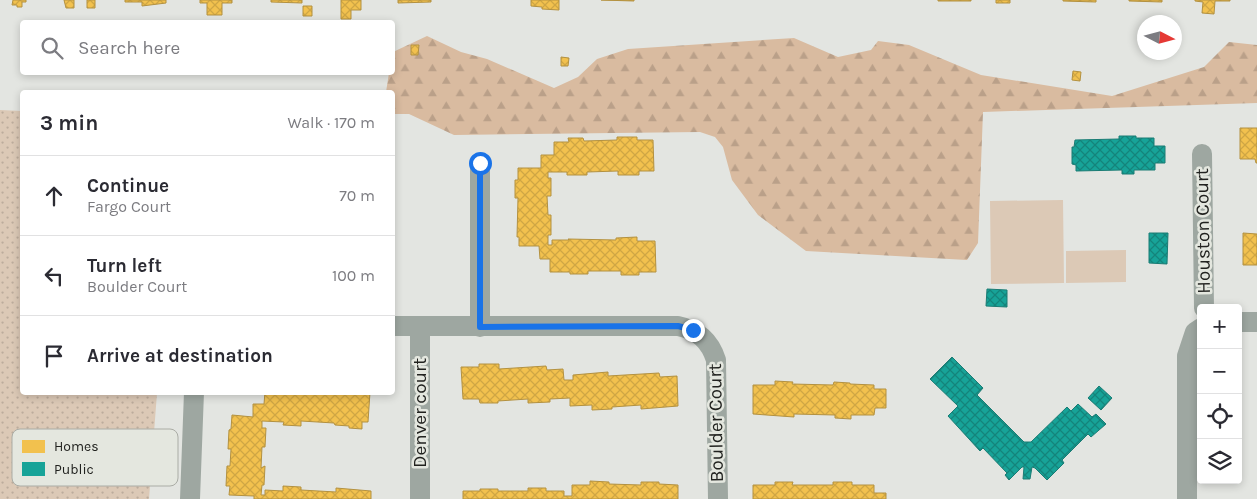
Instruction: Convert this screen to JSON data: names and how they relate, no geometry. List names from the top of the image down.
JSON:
{
  "streets": {
    "street": ["Houston Court", "Denver court", "Boulder Court"]
  },
  "crossings": [
    ["Denver court", "Boulder Court"]
  ],
  "legend": ["Homes", "Public"],
  "north": "right",
  "page": {
    "search": "Search here",
    "heading": ["3 min", "Walk · 170 m"],
    "list": [
      ["Continue", "Fargo Court", "70 m"],
      ["Turn left", "Boulder Court", "100 m"],
      "Arrive at destination"
    ],
    "map_buttons": ["+", "−"]
  }
}
